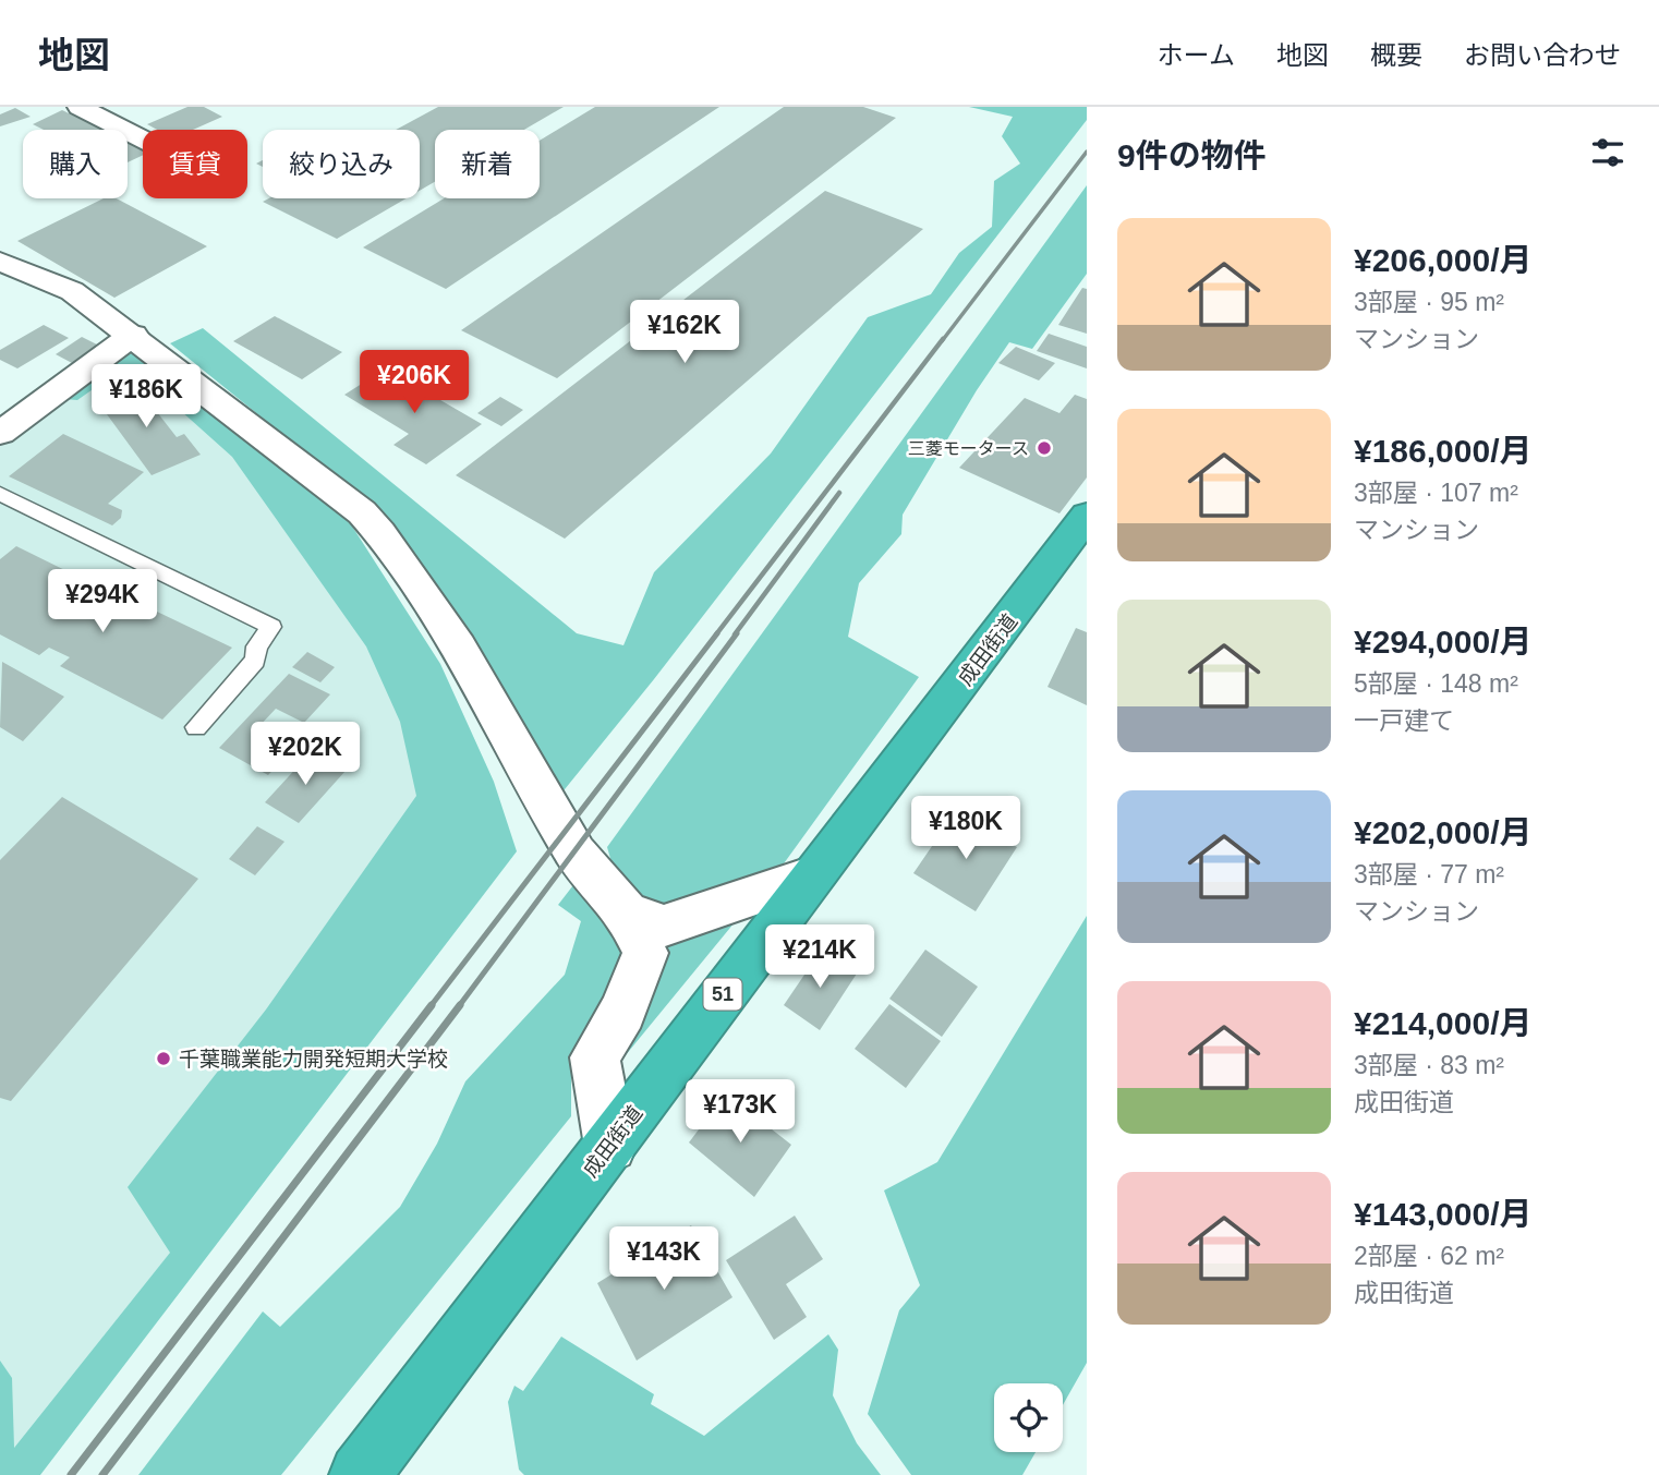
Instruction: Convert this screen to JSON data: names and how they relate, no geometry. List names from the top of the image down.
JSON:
{
  "streets": {
    "highway": ["成田街道", "51"]
  },
  "places": ["三菱モータース", "千葉職業能力開発短期大学校"],
  "page": {
    "header": "地図",
    "nav": [
      "ホーム",
      "地図",
      "概要",
      "お問い合わせ"
    ],
    "heading": "9件の物件",
    "chip": [
      "購入",
      "賃貸",
      "絞り込み",
      "新着"
    ],
    "list": [
      {
        "name": "¥206,000/月",
        "note": "3部屋 · 95 m² · マンション"
      },
      {
        "name": "¥186,000/月",
        "note": "3部屋 · 107 m² · マンション"
      },
      {
        "name": "¥294,000/月",
        "note": "5部屋 · 148 m² · 一戸建て"
      },
      {
        "name": "¥202,000/月",
        "note": "3部屋 · 77 m² · マンション"
      },
      {
        "name": "¥214,000/月",
        "note": "3部屋 · 83 m² · 成田街道"
      },
      {
        "name": "¥143,000/月",
        "note": "2部屋 · 62 m² · 成田街道"
      }
    ],
    "price": [
      "¥162K",
      "¥206K",
      "¥186K",
      "¥294K",
      "¥202K",
      "¥180K",
      "¥214K",
      "¥173K",
      "¥143K"
    ]
  }
}
